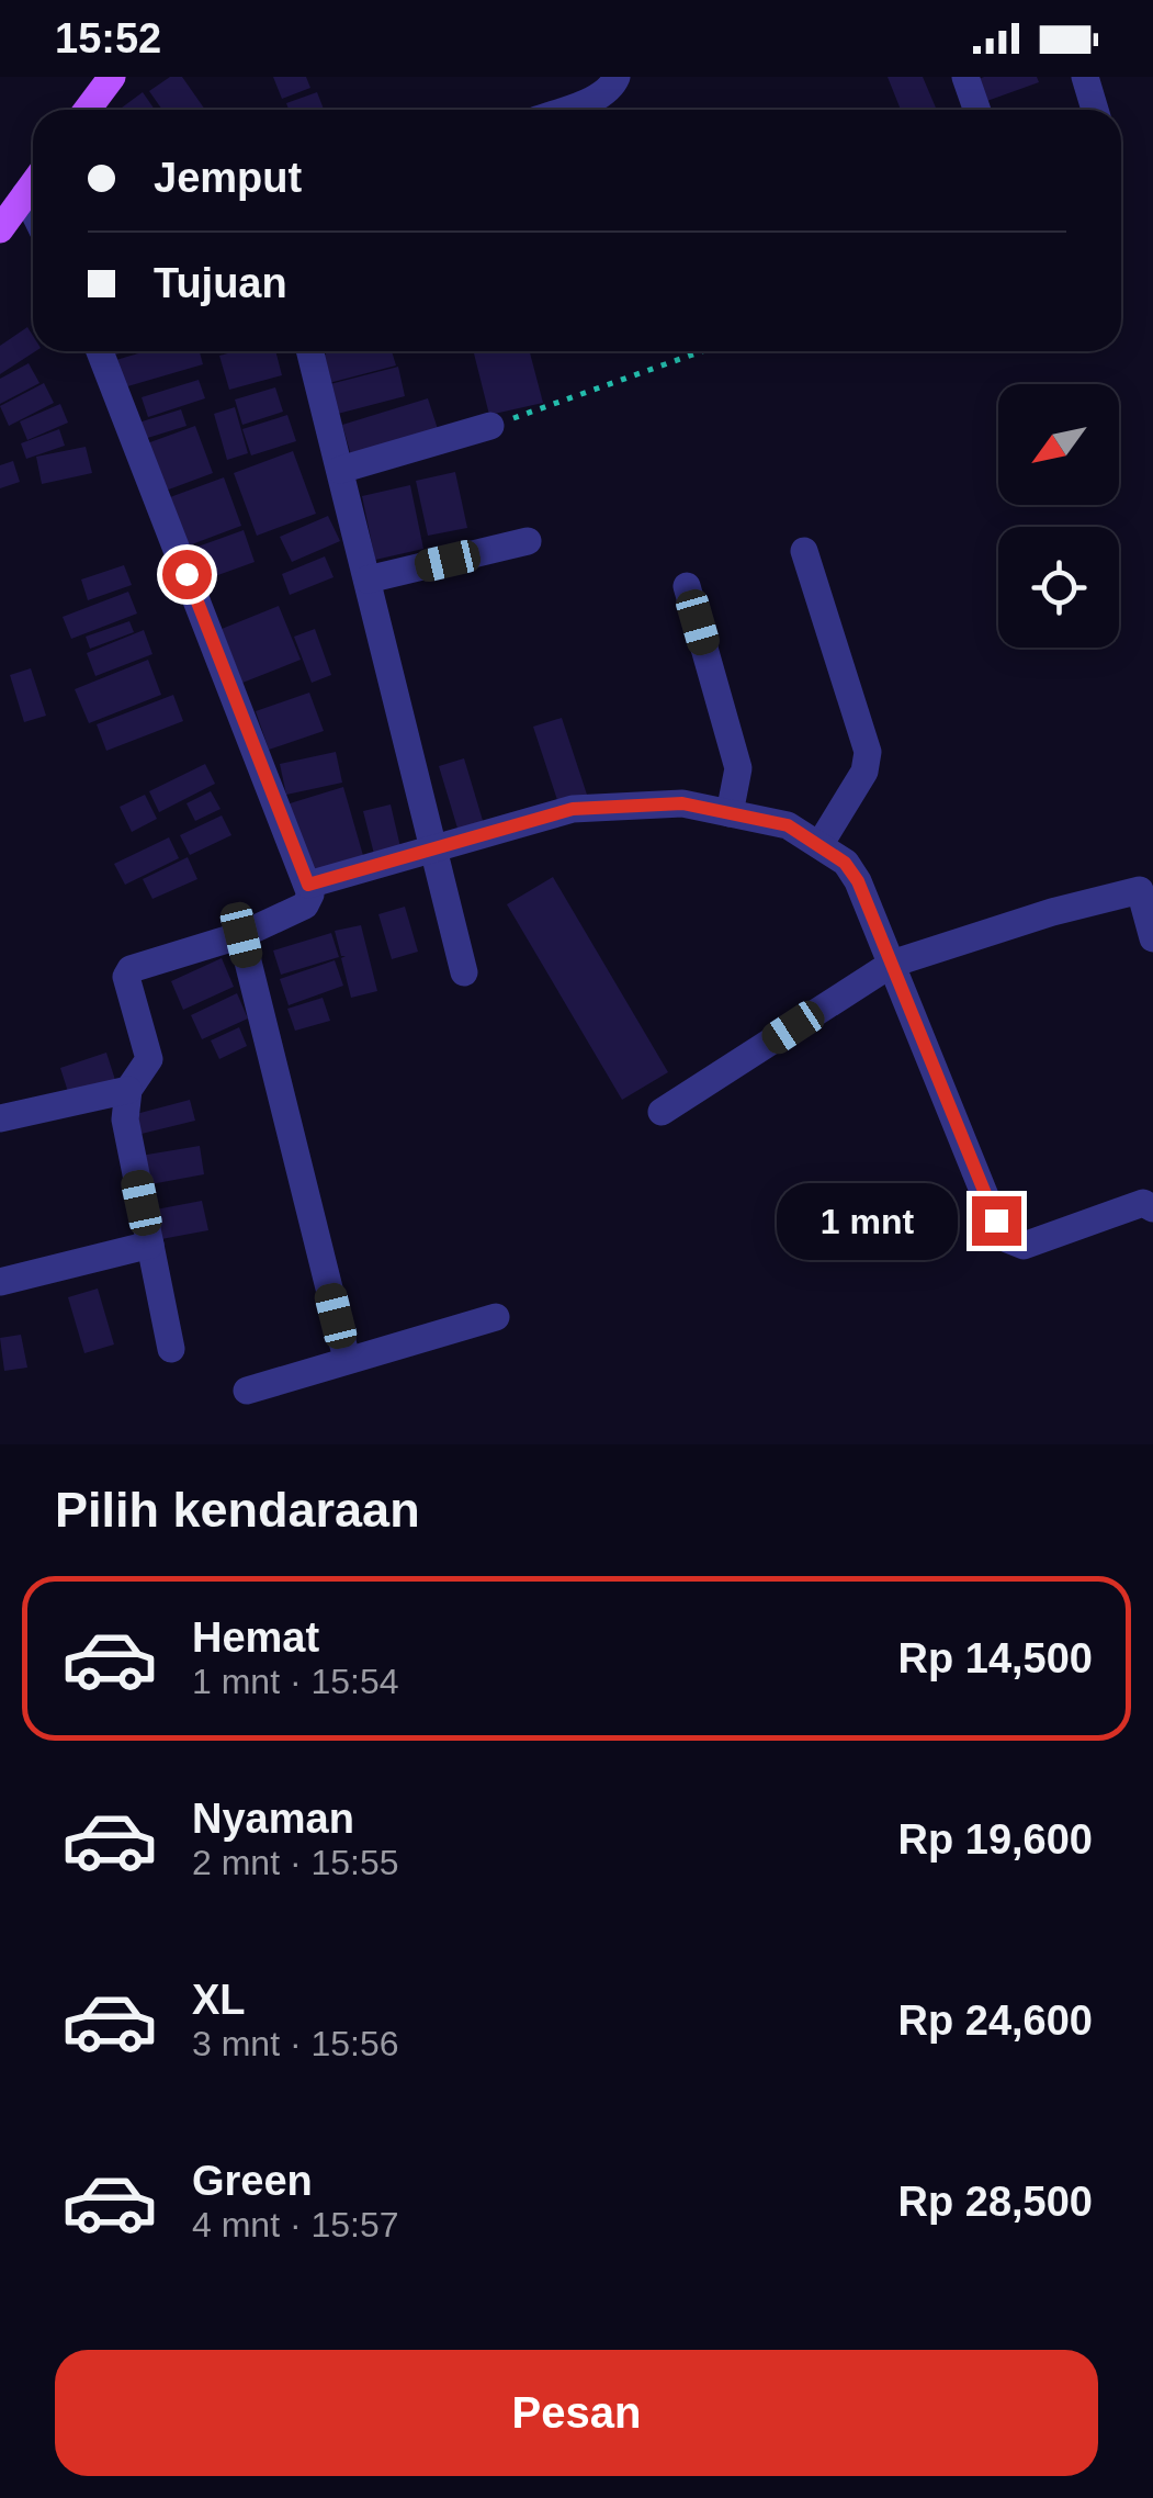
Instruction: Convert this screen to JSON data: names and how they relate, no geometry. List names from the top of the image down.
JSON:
{
  "north": "bottom left",
  "page": {
    "status": "15:52",
    "banner": ["Jemput", "Tujuan"],
    "bubble": "1 mnt",
    "heading": "Pilih kendaraan",
    "list": [
      {
        "name": "Hemat",
        "note": "1 mnt · 15:54",
        "value": "Rp 14,500"
      },
      {
        "name": "Nyaman",
        "note": "2 mnt · 15:55",
        "value": "Rp 19,600"
      },
      {
        "name": "XL",
        "note": "3 mnt · 15:56",
        "value": "Rp 24,600"
      },
      {
        "name": "Green",
        "note": "4 mnt · 15:57",
        "value": "Rp 28,500"
      }
    ],
    "buttons": "Pesan"
  }
}
